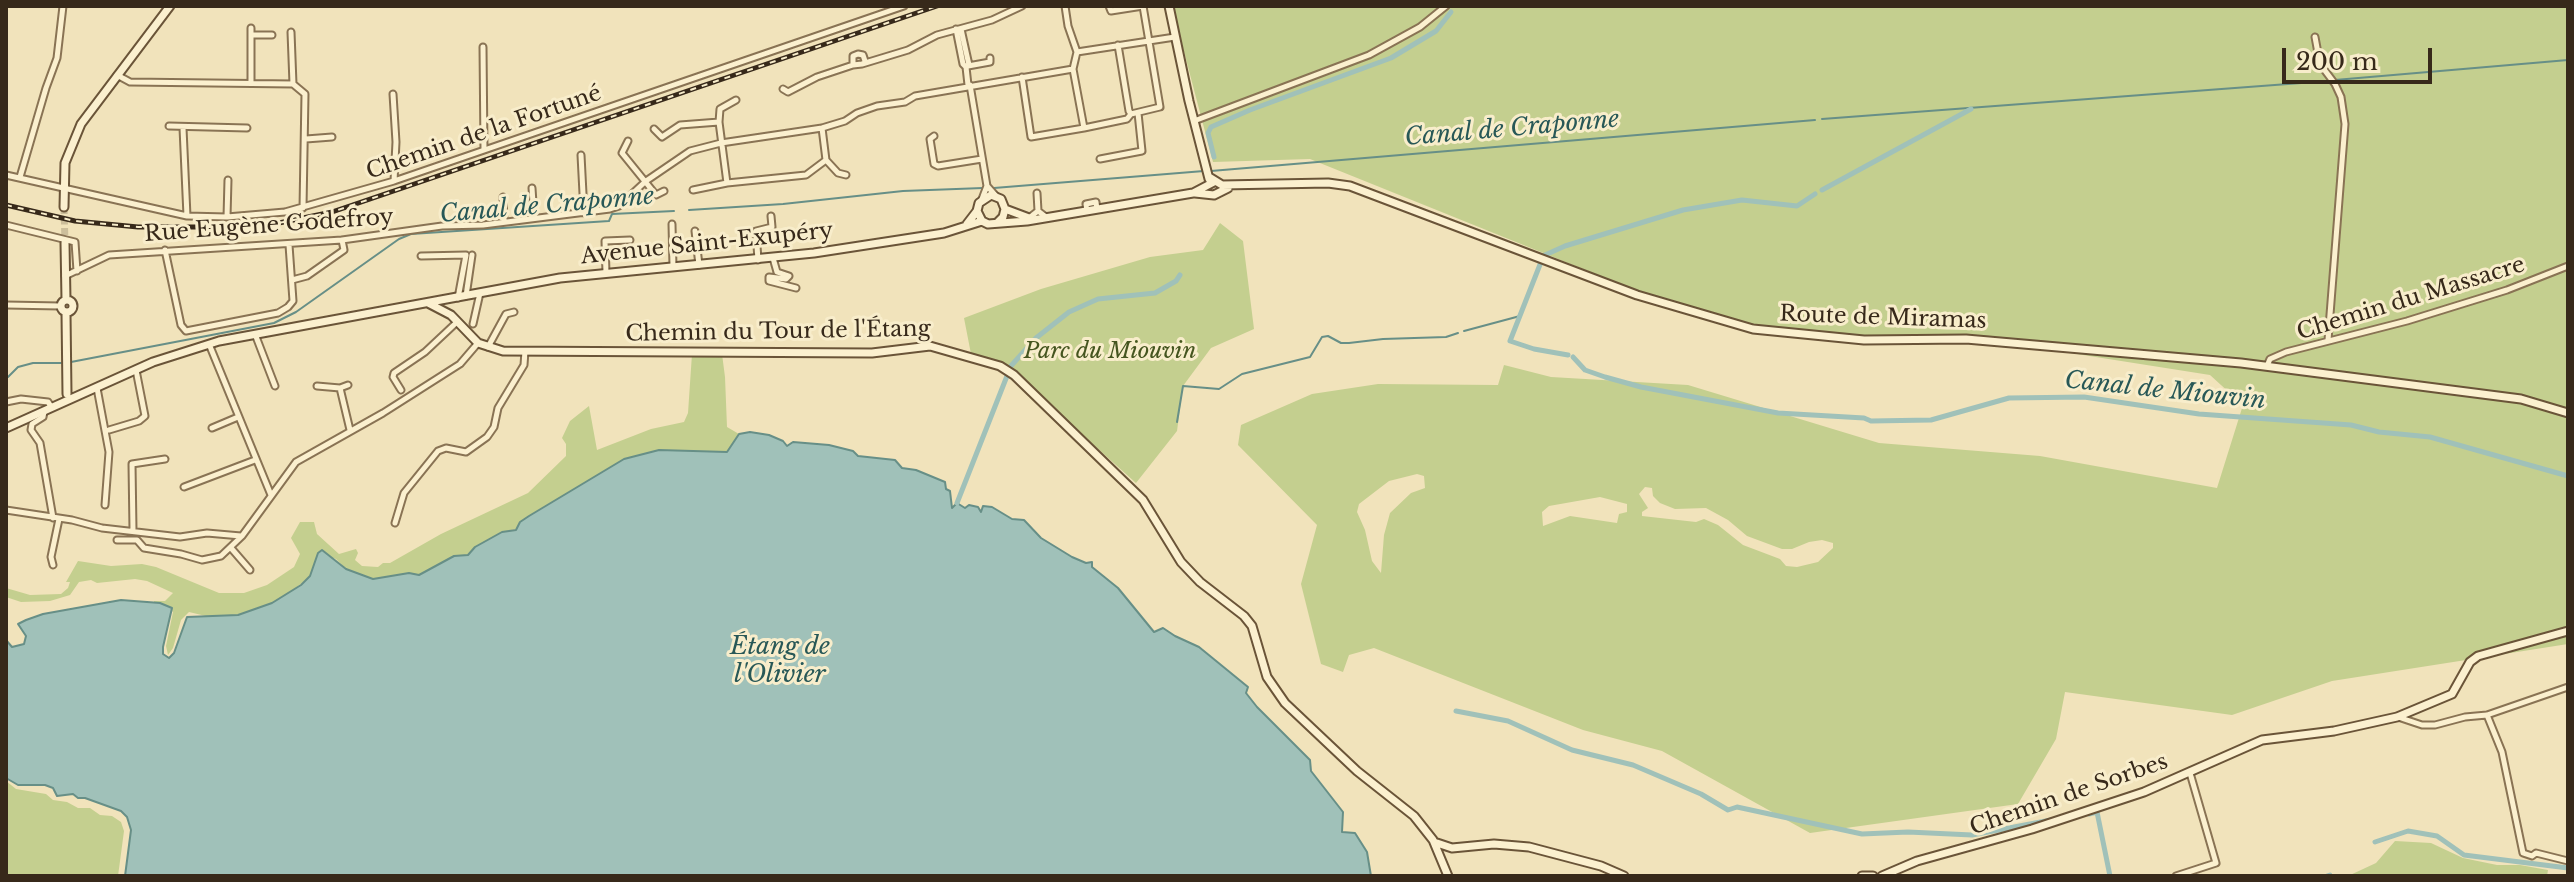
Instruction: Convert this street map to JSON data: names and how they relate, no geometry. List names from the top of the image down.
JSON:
{
  "streets": {
    "main road": [
      "Avenue Saint-Exupéry",
      "Route de Miramas",
      "Chemin du Tour de l'Étang",
      "Chemin de Sorbes"
    ],
    "street": ["Chemin de la Fortuné", "Rue Eugène Godefroy", "Chemin du Massacre"]
  },
  "crossings": [
    ["Avenue Saint-Exupéry", "Chemin du Tour de l'Étang"],
    ["Chemin du Massacre", "Route de Miramas"]
  ],
  "water": ["Canal de Craponne", "Canal de Miouvin", "Étang de l'Olivier"],
  "parks": ["Parc du Miouvin"],
  "scale_bar": "200 m"
}
